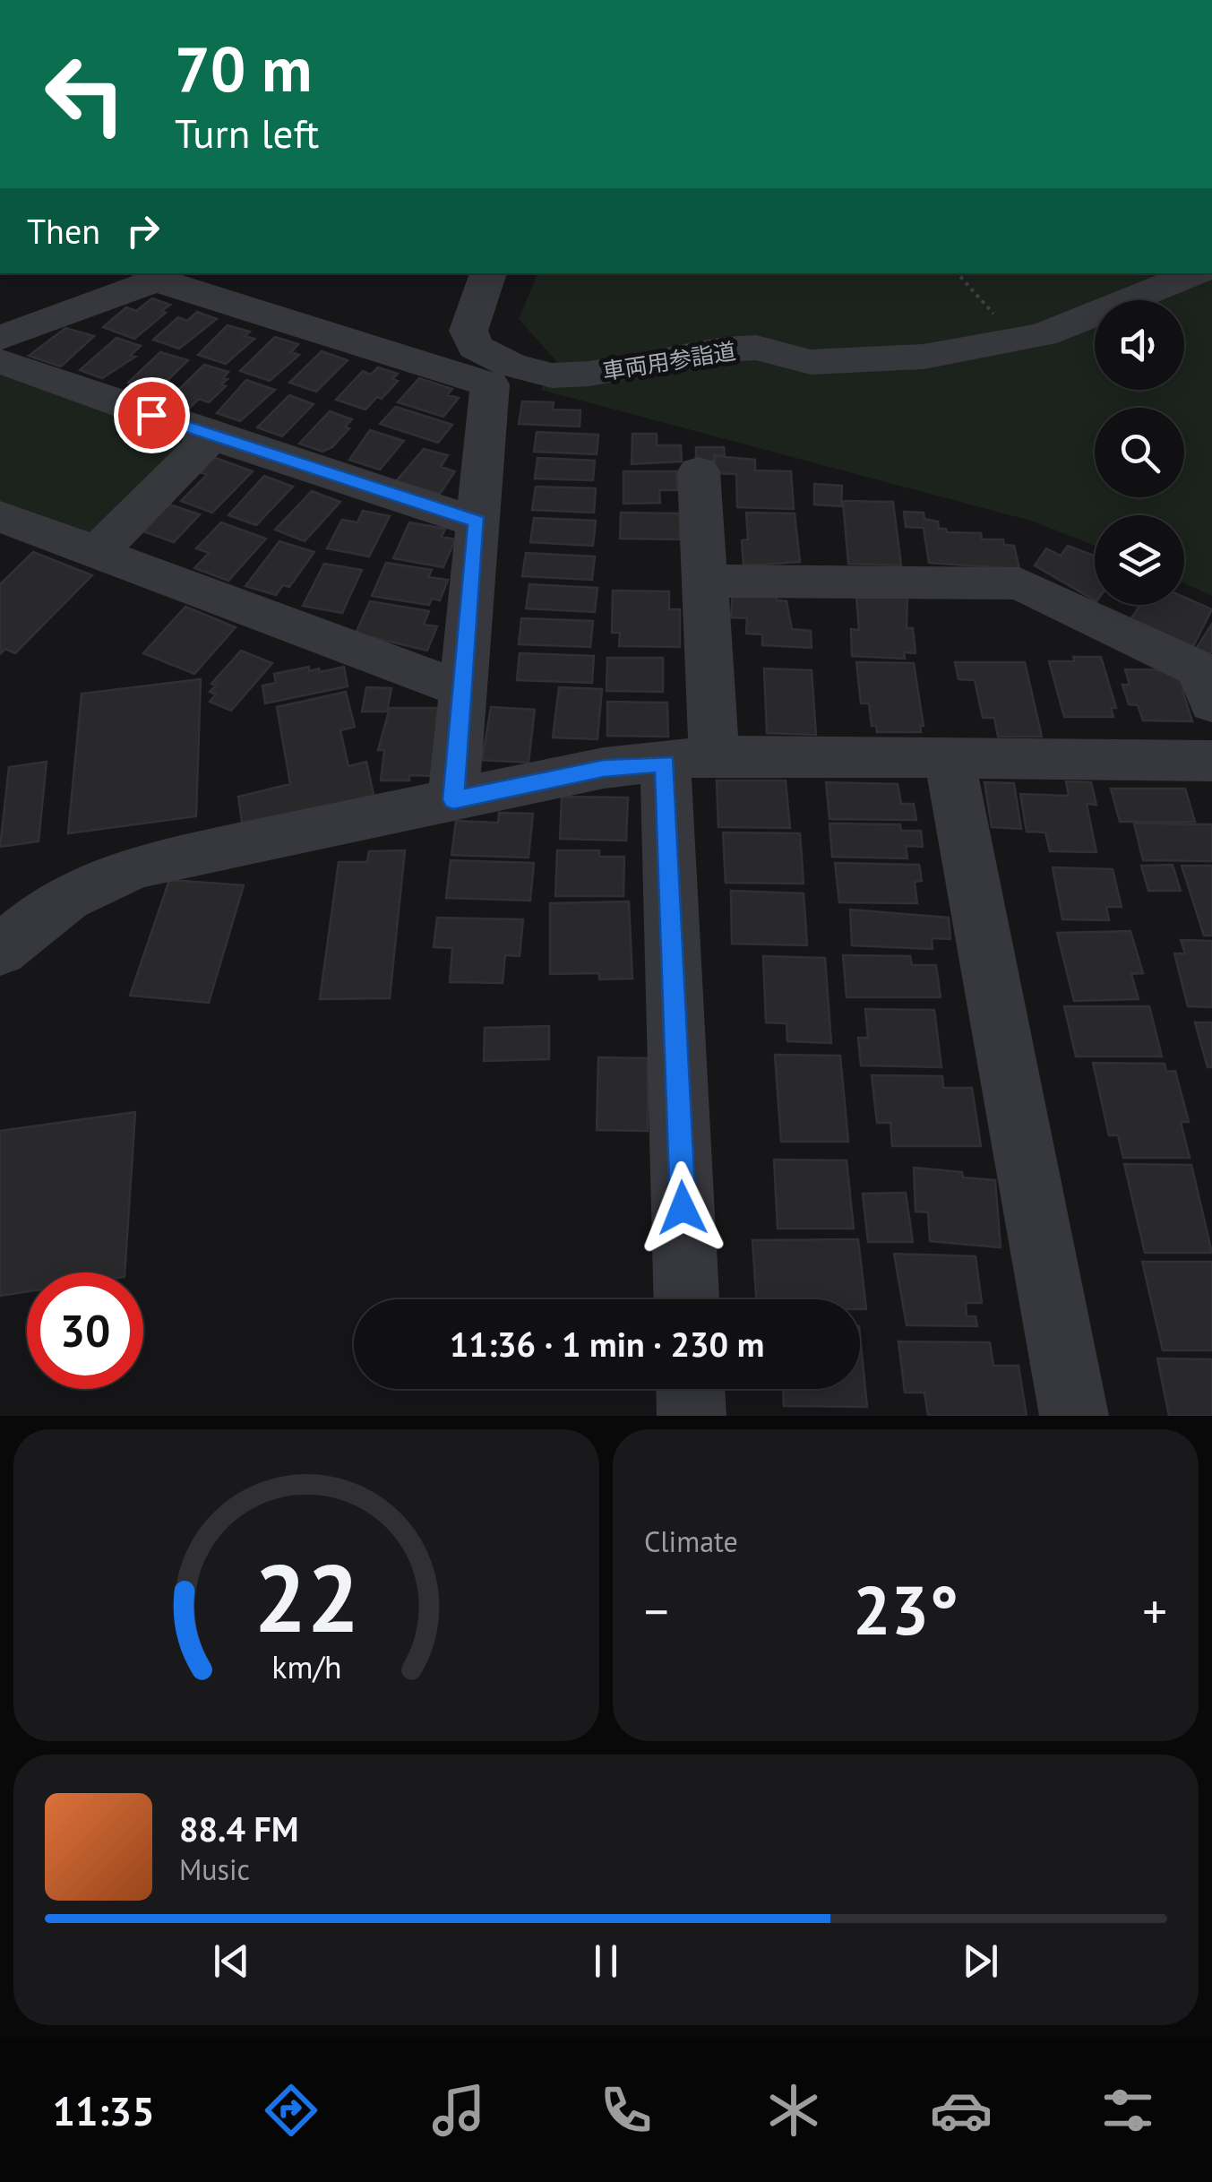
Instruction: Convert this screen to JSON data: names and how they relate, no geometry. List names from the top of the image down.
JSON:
{
  "streets": {
    "street": ["車両用参詣道"]
  },
  "page": {
    "turn": ["70 m", "Turn left"],
    "then": "Then",
    "limit": "30",
    "trip": "11:36 · 1 min · 230 m",
    "tile": "Climate",
    "heat": ["−", "23°", "+"],
    "song": ["88.4 FM", "Music"],
    "tabs": "11:35",
    "gauge": ["22", "km/h"]
  }
}
